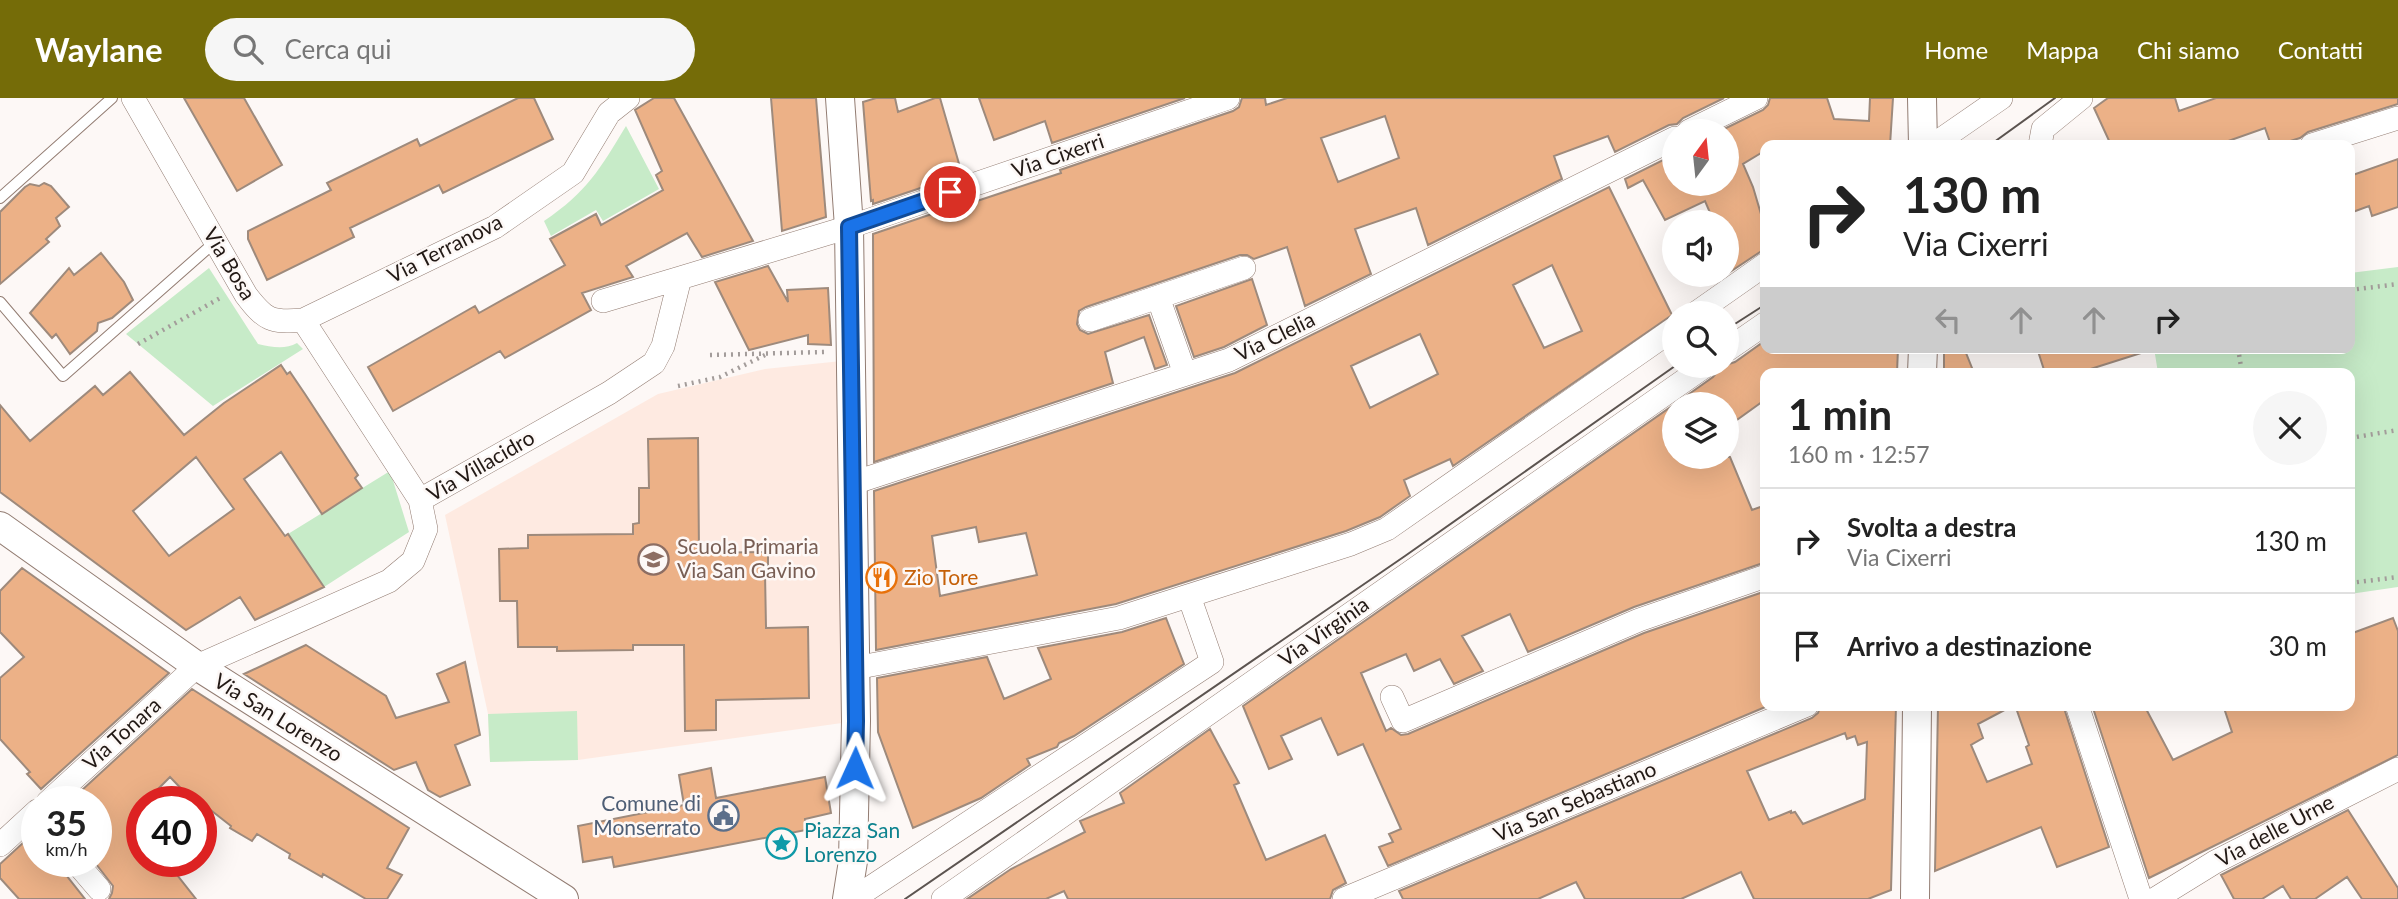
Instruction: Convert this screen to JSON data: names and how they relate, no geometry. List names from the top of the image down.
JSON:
{
  "streets": {
    "street": [
      "Via Cixerri",
      "Via Terranova",
      "Via Bosa",
      "Via Clelia",
      "Via Villacidro",
      "Via Virginia",
      "Via San Lorenzo",
      "Via Tonara",
      "Via San Sebastiano",
      "Via delle Urne"
    ]
  },
  "crossings": [
    ["Via Terranova", "Via Bosa"],
    ["Via Villacidro", "Via San Lorenzo"],
    ["Via Villacidro", "Via Tonara"],
    ["Via San Lorenzo", "Via Tonara"]
  ],
  "places": {
    "school or university": ["Scuola Primaria Via San Gavino"],
    "restaurant": ["Zio Tore"],
    "public building": ["Comune di Monserrato"],
    "place": ["Piazza San Lorenzo"]
  },
  "north": "top",
  "page": {
    "header": "Waylane",
    "search": "Cerca qui",
    "nav": [
      "Home",
      "Mappa",
      "Chi siamo",
      "Contatti"
    ],
    "turn": ["130 m", "Via Cixerri"],
    "heading": ["1 min", "160 m · 12:57"],
    "list": [
      {
        "name": "Svolta a destra",
        "note": "Via Cixerri",
        "value": "130 m"
      },
      {
        "name": "Arrivo a destinazione",
        "value": "30 m"
      }
    ],
    "speed": "35 km/h",
    "limit": "40"
  }
}
